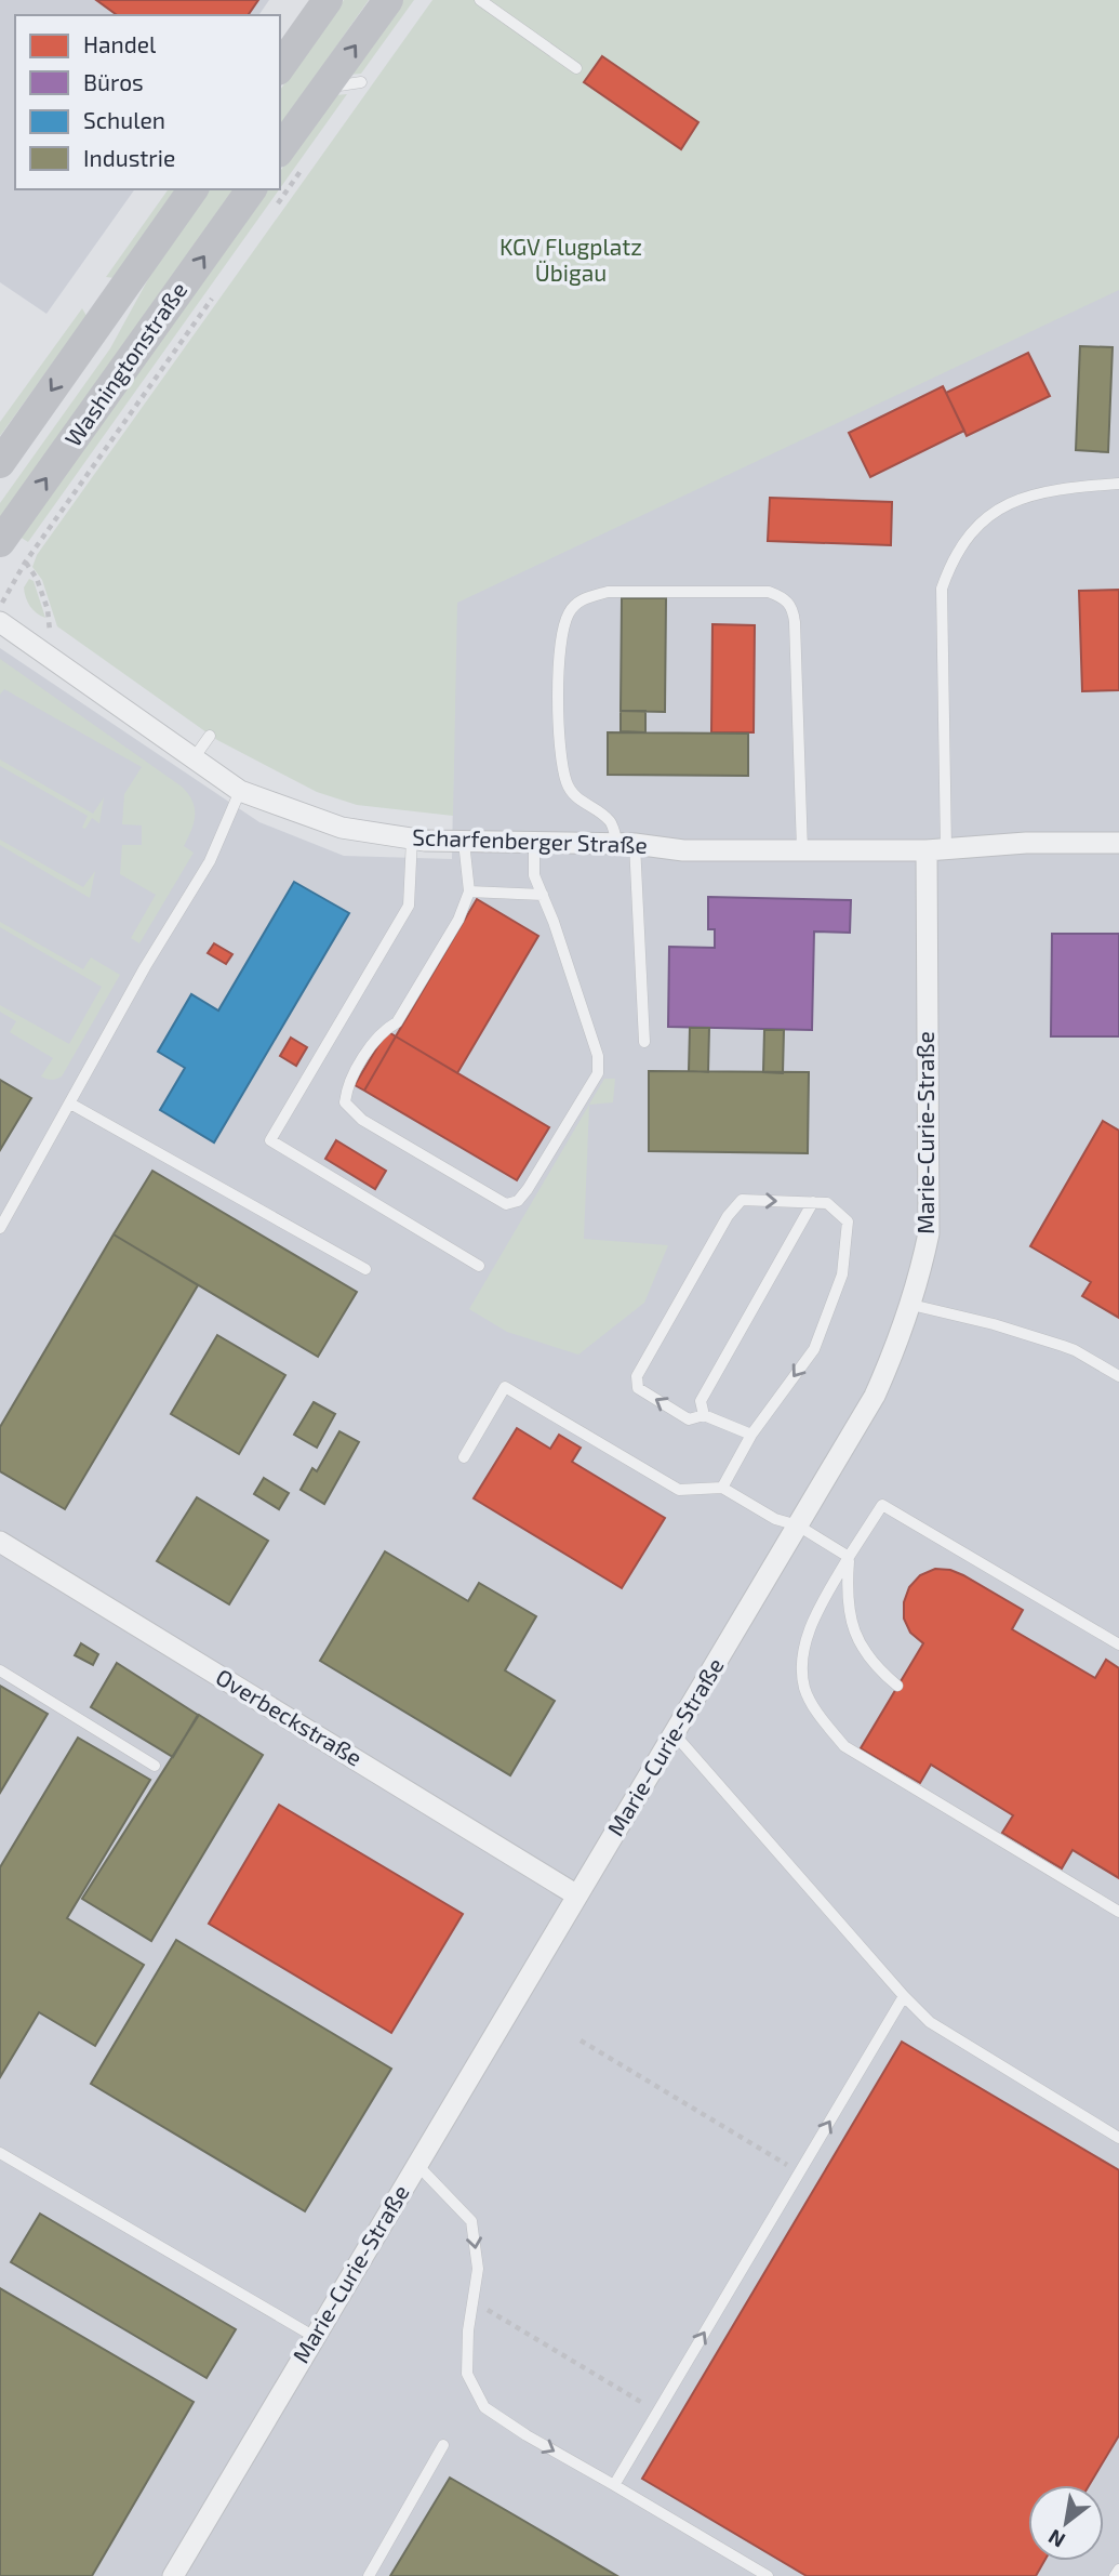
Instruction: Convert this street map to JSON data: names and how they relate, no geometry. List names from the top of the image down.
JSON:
{
  "streets": {
    "main road": ["Washingtonstraße"],
    "street": ["Scharfenberger Straße", "Marie-Curie-Straße", "Overbeckstraße"]
  },
  "crossings": [
    ["Scharfenberger Straße", "Marie-Curie-Straße"],
    ["Marie-Curie-Straße", "Overbeckstraße"]
  ],
  "parks": ["KGV Flugplatz Übigau"],
  "legend": [
    "Handel",
    "Büros",
    "Schulen",
    "Industrie"
  ],
  "north": "bottom left"
}
